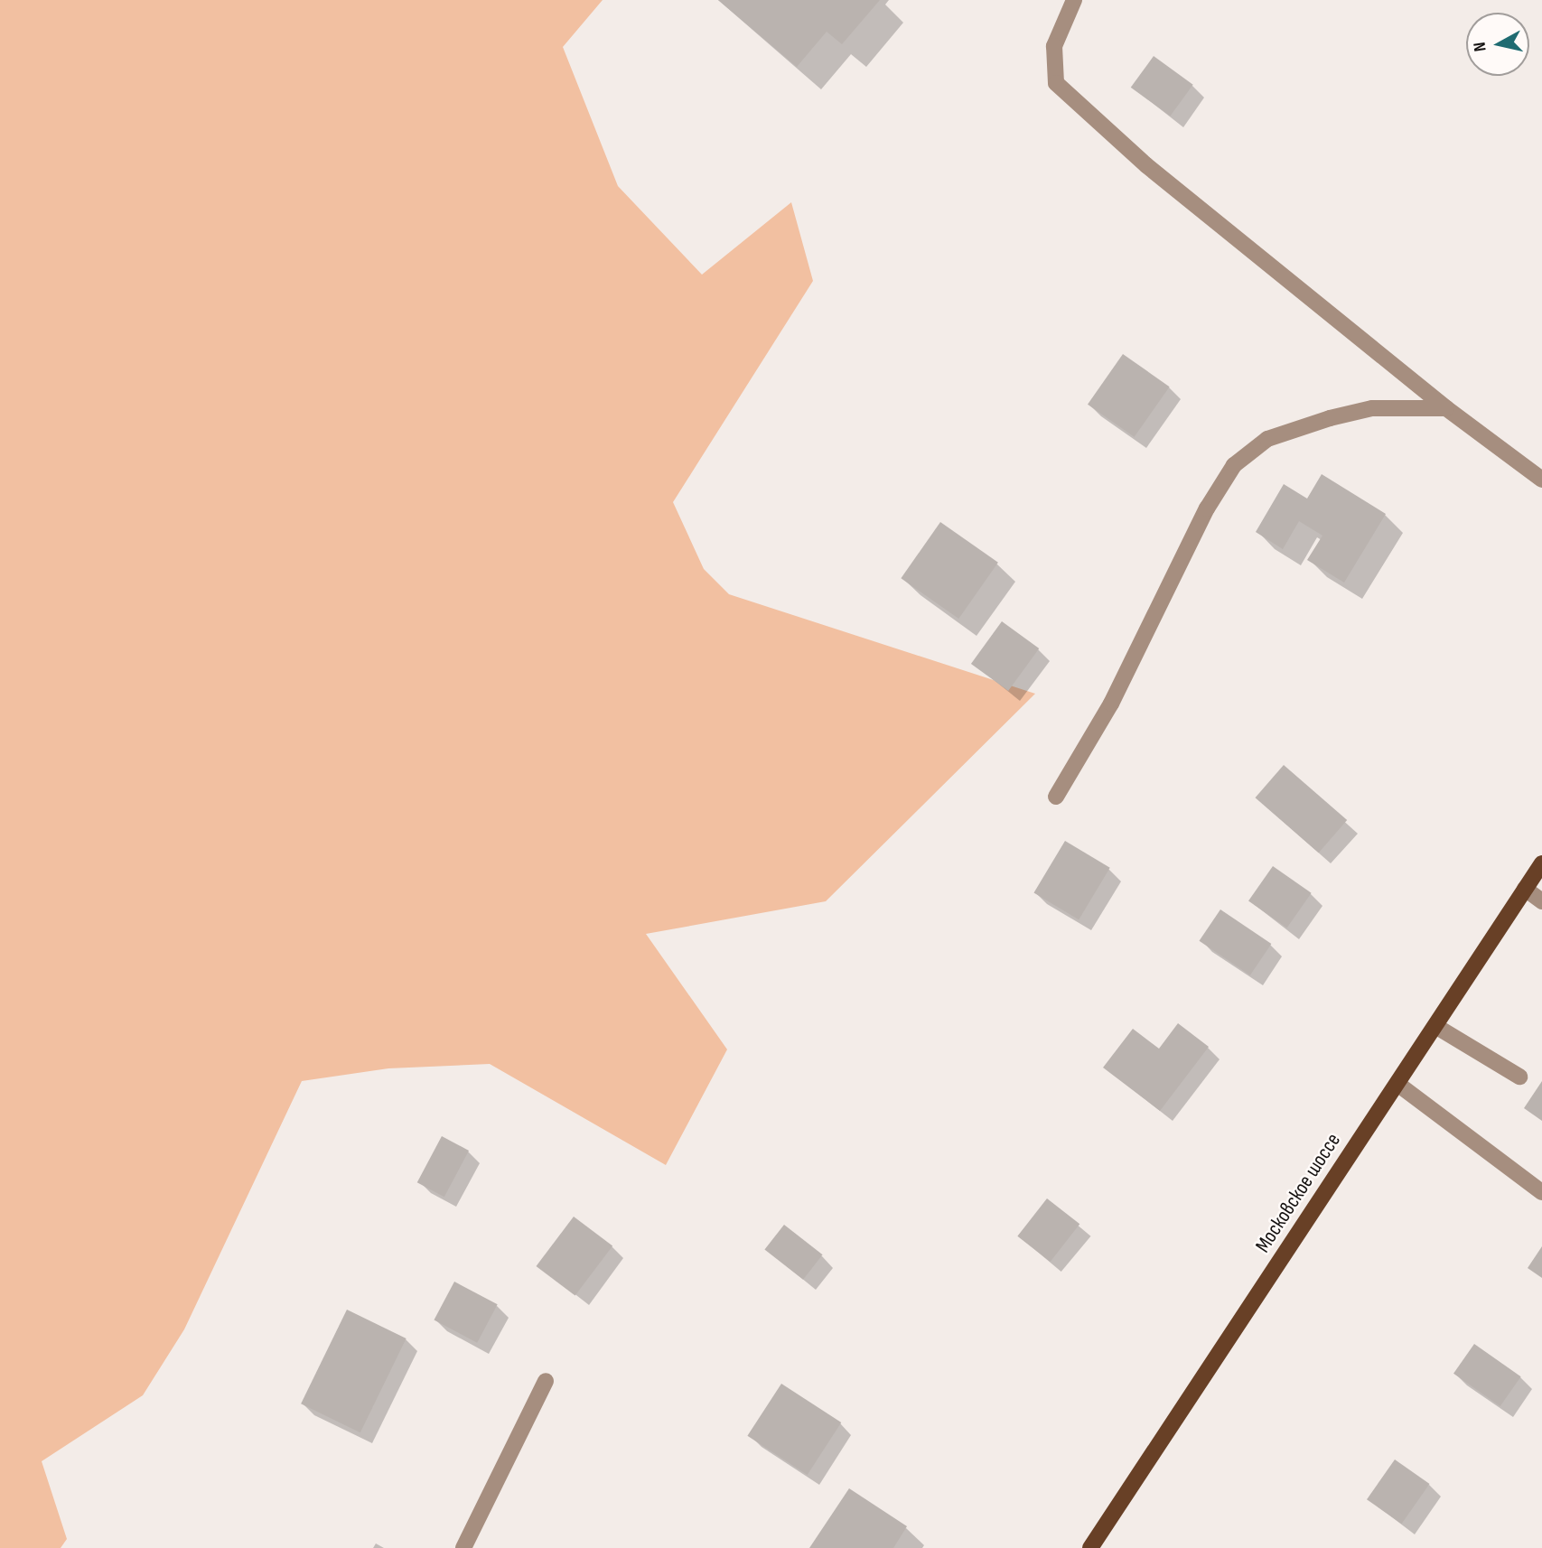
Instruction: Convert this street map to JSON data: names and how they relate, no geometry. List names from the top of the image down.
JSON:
{
  "streets": {
    "main road": ["Московское шоссе"]
  },
  "north": "left"
}
